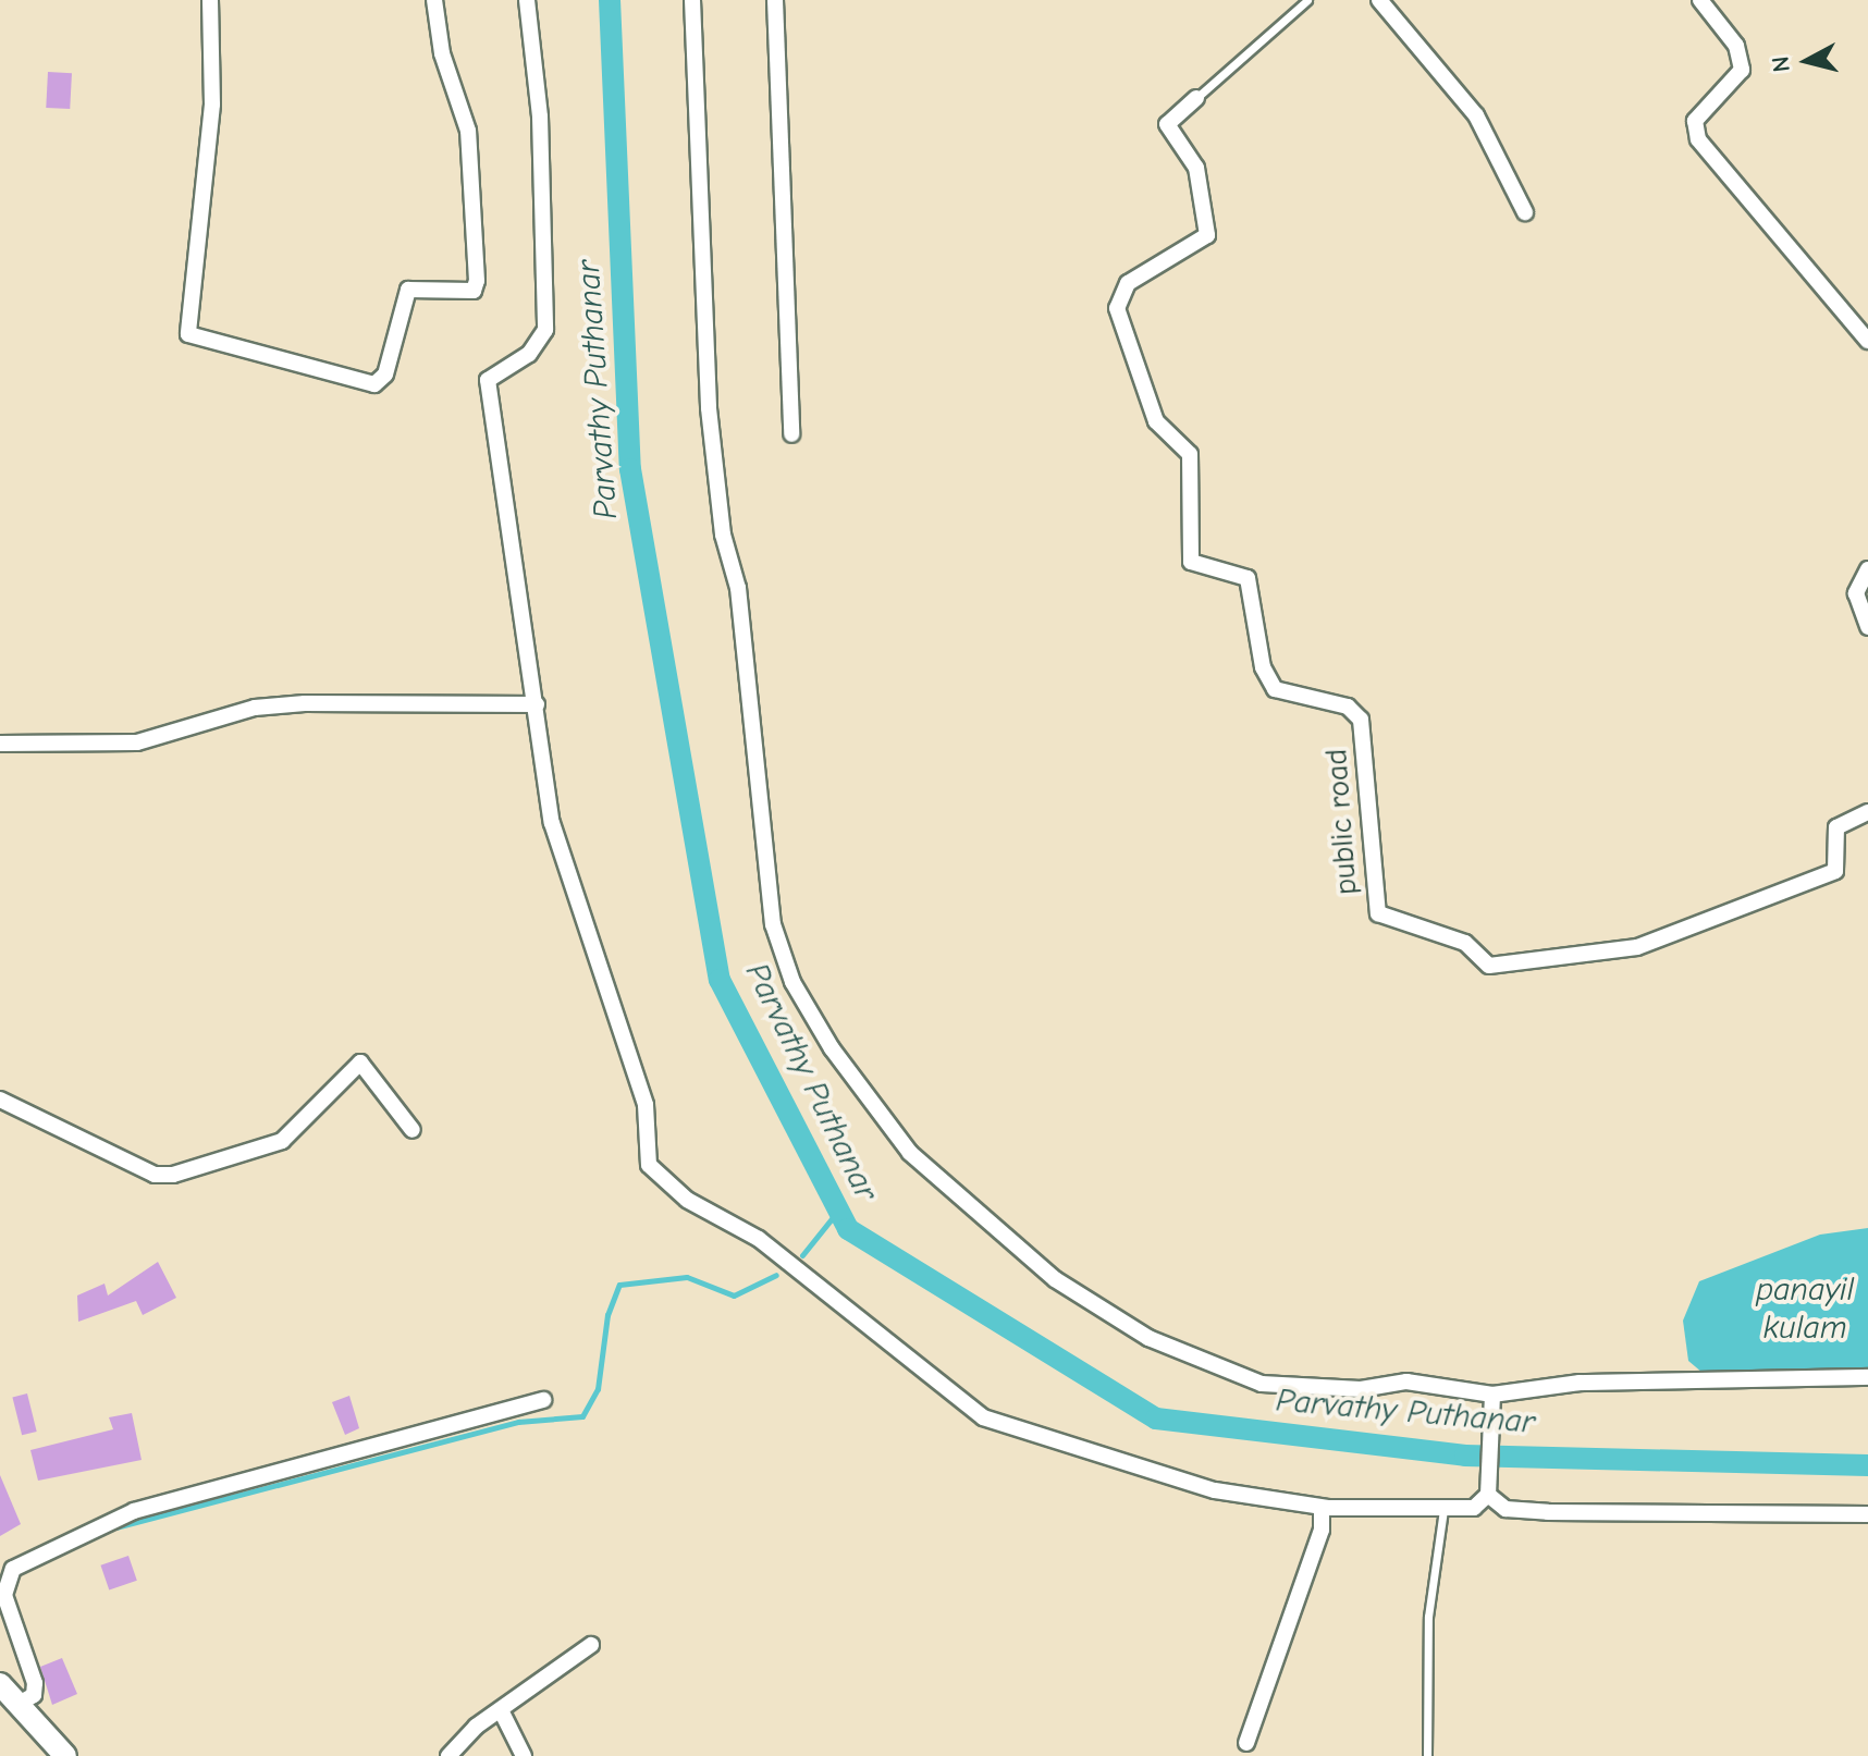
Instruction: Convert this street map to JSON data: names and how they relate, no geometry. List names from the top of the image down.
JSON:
{
  "streets": {
    "street": ["public road"]
  },
  "water": ["Parvathy Puthanar", "panayil kulam"],
  "north": "left"
}
